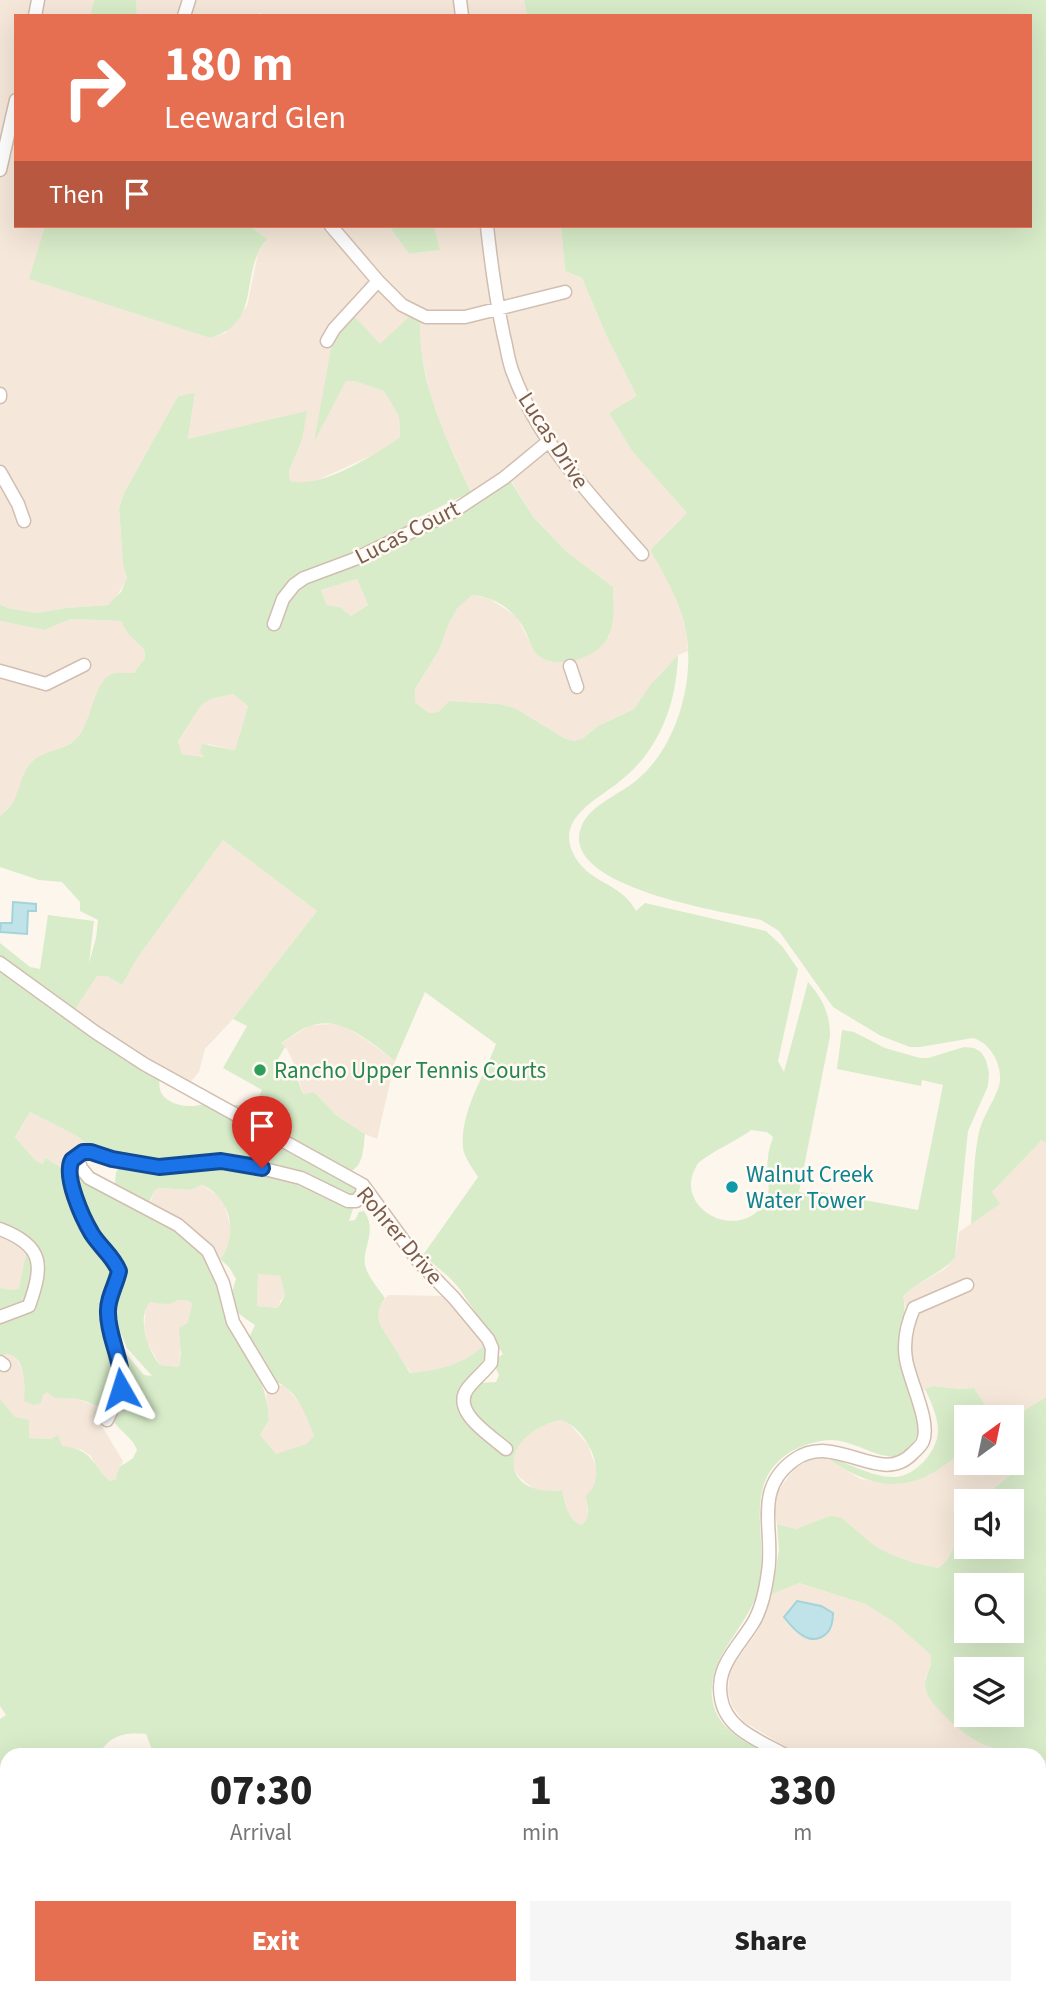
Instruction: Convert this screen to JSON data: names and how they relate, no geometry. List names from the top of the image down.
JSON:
{
  "streets": {
    "street": ["Lucas Drive", "Lucas Court", "Rohrer Drive"]
  },
  "crossings": [
    ["Lucas Drive", "Lucas Court"]
  ],
  "places": ["Rancho Upper Tennis Courts", "Walnut Creek Water Tower"],
  "north": "top right",
  "page": {
    "turn": ["180 m", "Leeward Glen"],
    "then": "Then",
    "eta": [
      "07:30",
      "Arrival",
      "1",
      "min",
      "330",
      "m"
    ],
    "buttons": ["Exit", "Share"]
  }
}
